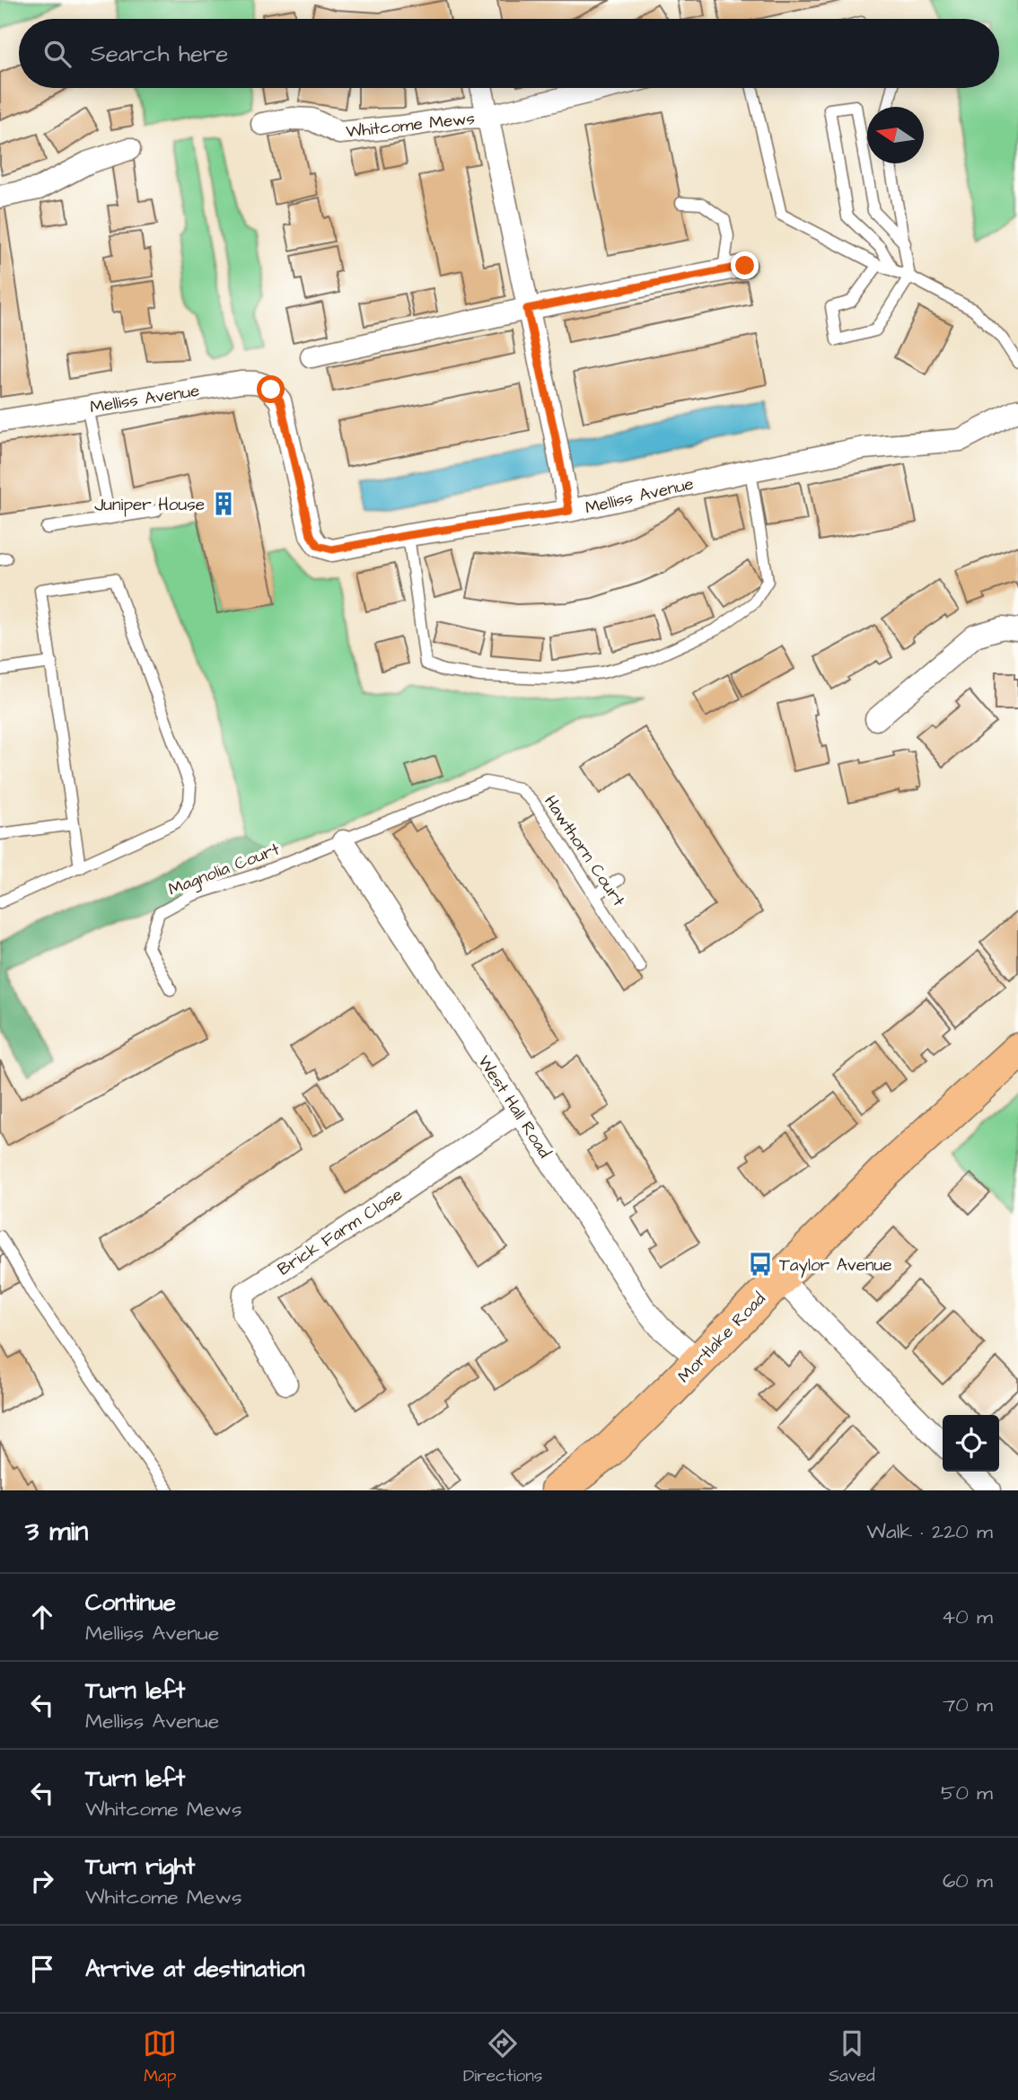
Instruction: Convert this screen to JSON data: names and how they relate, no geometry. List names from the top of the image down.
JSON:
{
  "streets": {
    "highway": ["Mortlake Road"],
    "street": [
      "Whitcome Mews",
      "Melliss Avenue",
      "West Hall Road",
      "Brick Farm Close"
    ],
    "lane": ["Hawthorn Court", "Magnolia Court"]
  },
  "crossings": [
    ["Whitcome Mews", "Melliss Avenue"],
    ["Hawthorn Court", "Magnolia Court"],
    ["Hawthorn Court", "West Hall Road"],
    ["Magnolia Court", "West Hall Road"],
    ["West Hall Road", "Brick Farm Close"],
    ["West Hall Road", "Mortlake Road"]
  ],
  "places": {
    "building": ["Juniper House"],
    "bus stop": ["Taylor Avenue"]
  },
  "north": "left",
  "page": {
    "search": "Search here",
    "heading": ["3 min", "Walk · 220 m"],
    "list": [
      ["Continue", "Melliss Avenue", "40 m"],
      ["Turn left", "Melliss Avenue", "70 m"],
      ["Turn left", "Whitcome Mews", "50 m"],
      ["Turn right", "Whitcome Mews", "60 m"],
      "Arrive at destination"
    ],
    "nav": ["Map", "Directions", "Saved"]
  }
}
